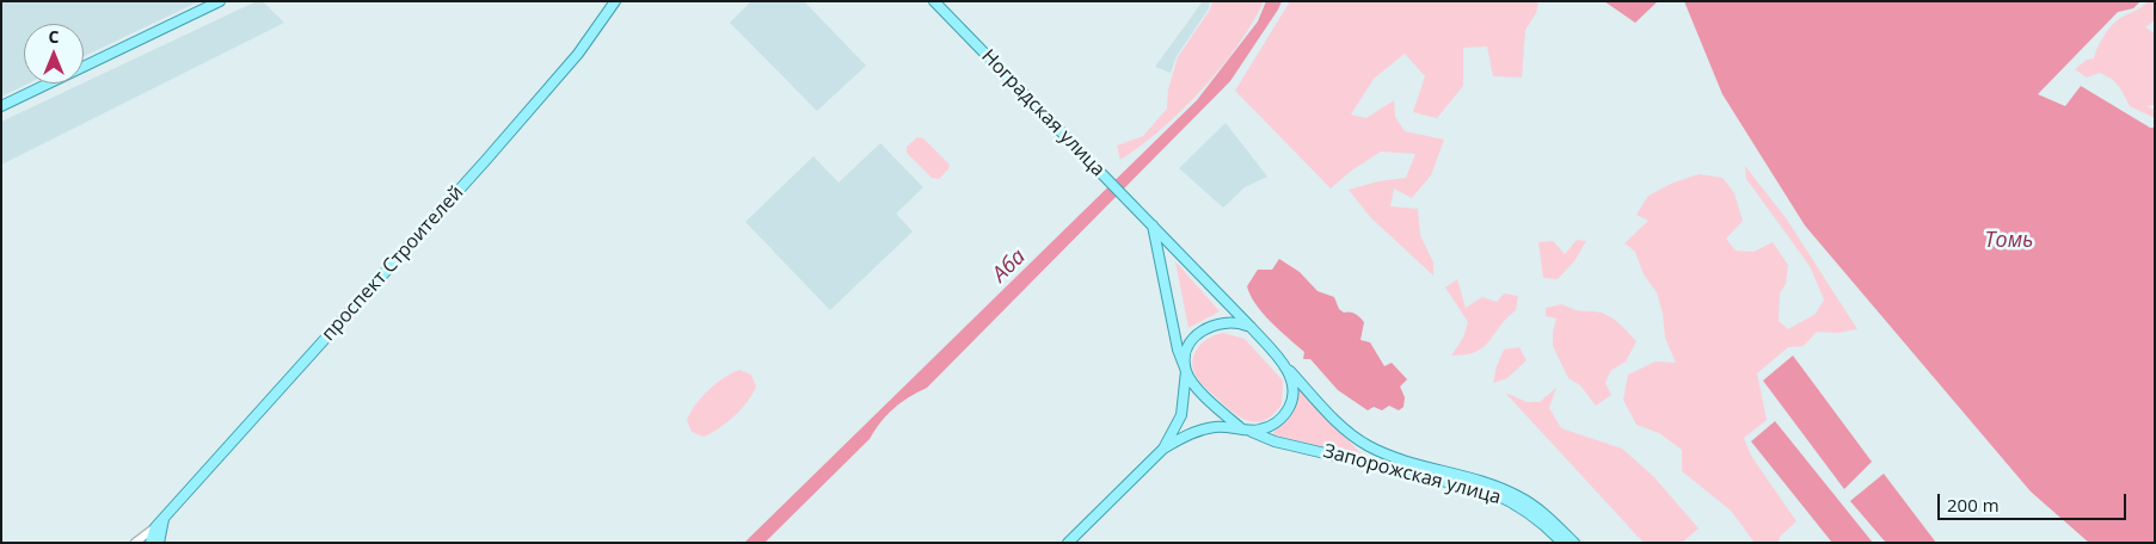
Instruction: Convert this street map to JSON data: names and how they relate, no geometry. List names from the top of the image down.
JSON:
{
  "streets": {
    "main road": ["Ноградская улица", "проспект Строителей", "Запорожская улица"]
  },
  "crossings": [
    ["Ноградская улица", "Запорожская улица"]
  ],
  "water": ["Томь", "Аба"],
  "scale_bar": "200 m",
  "north": "top"
}
